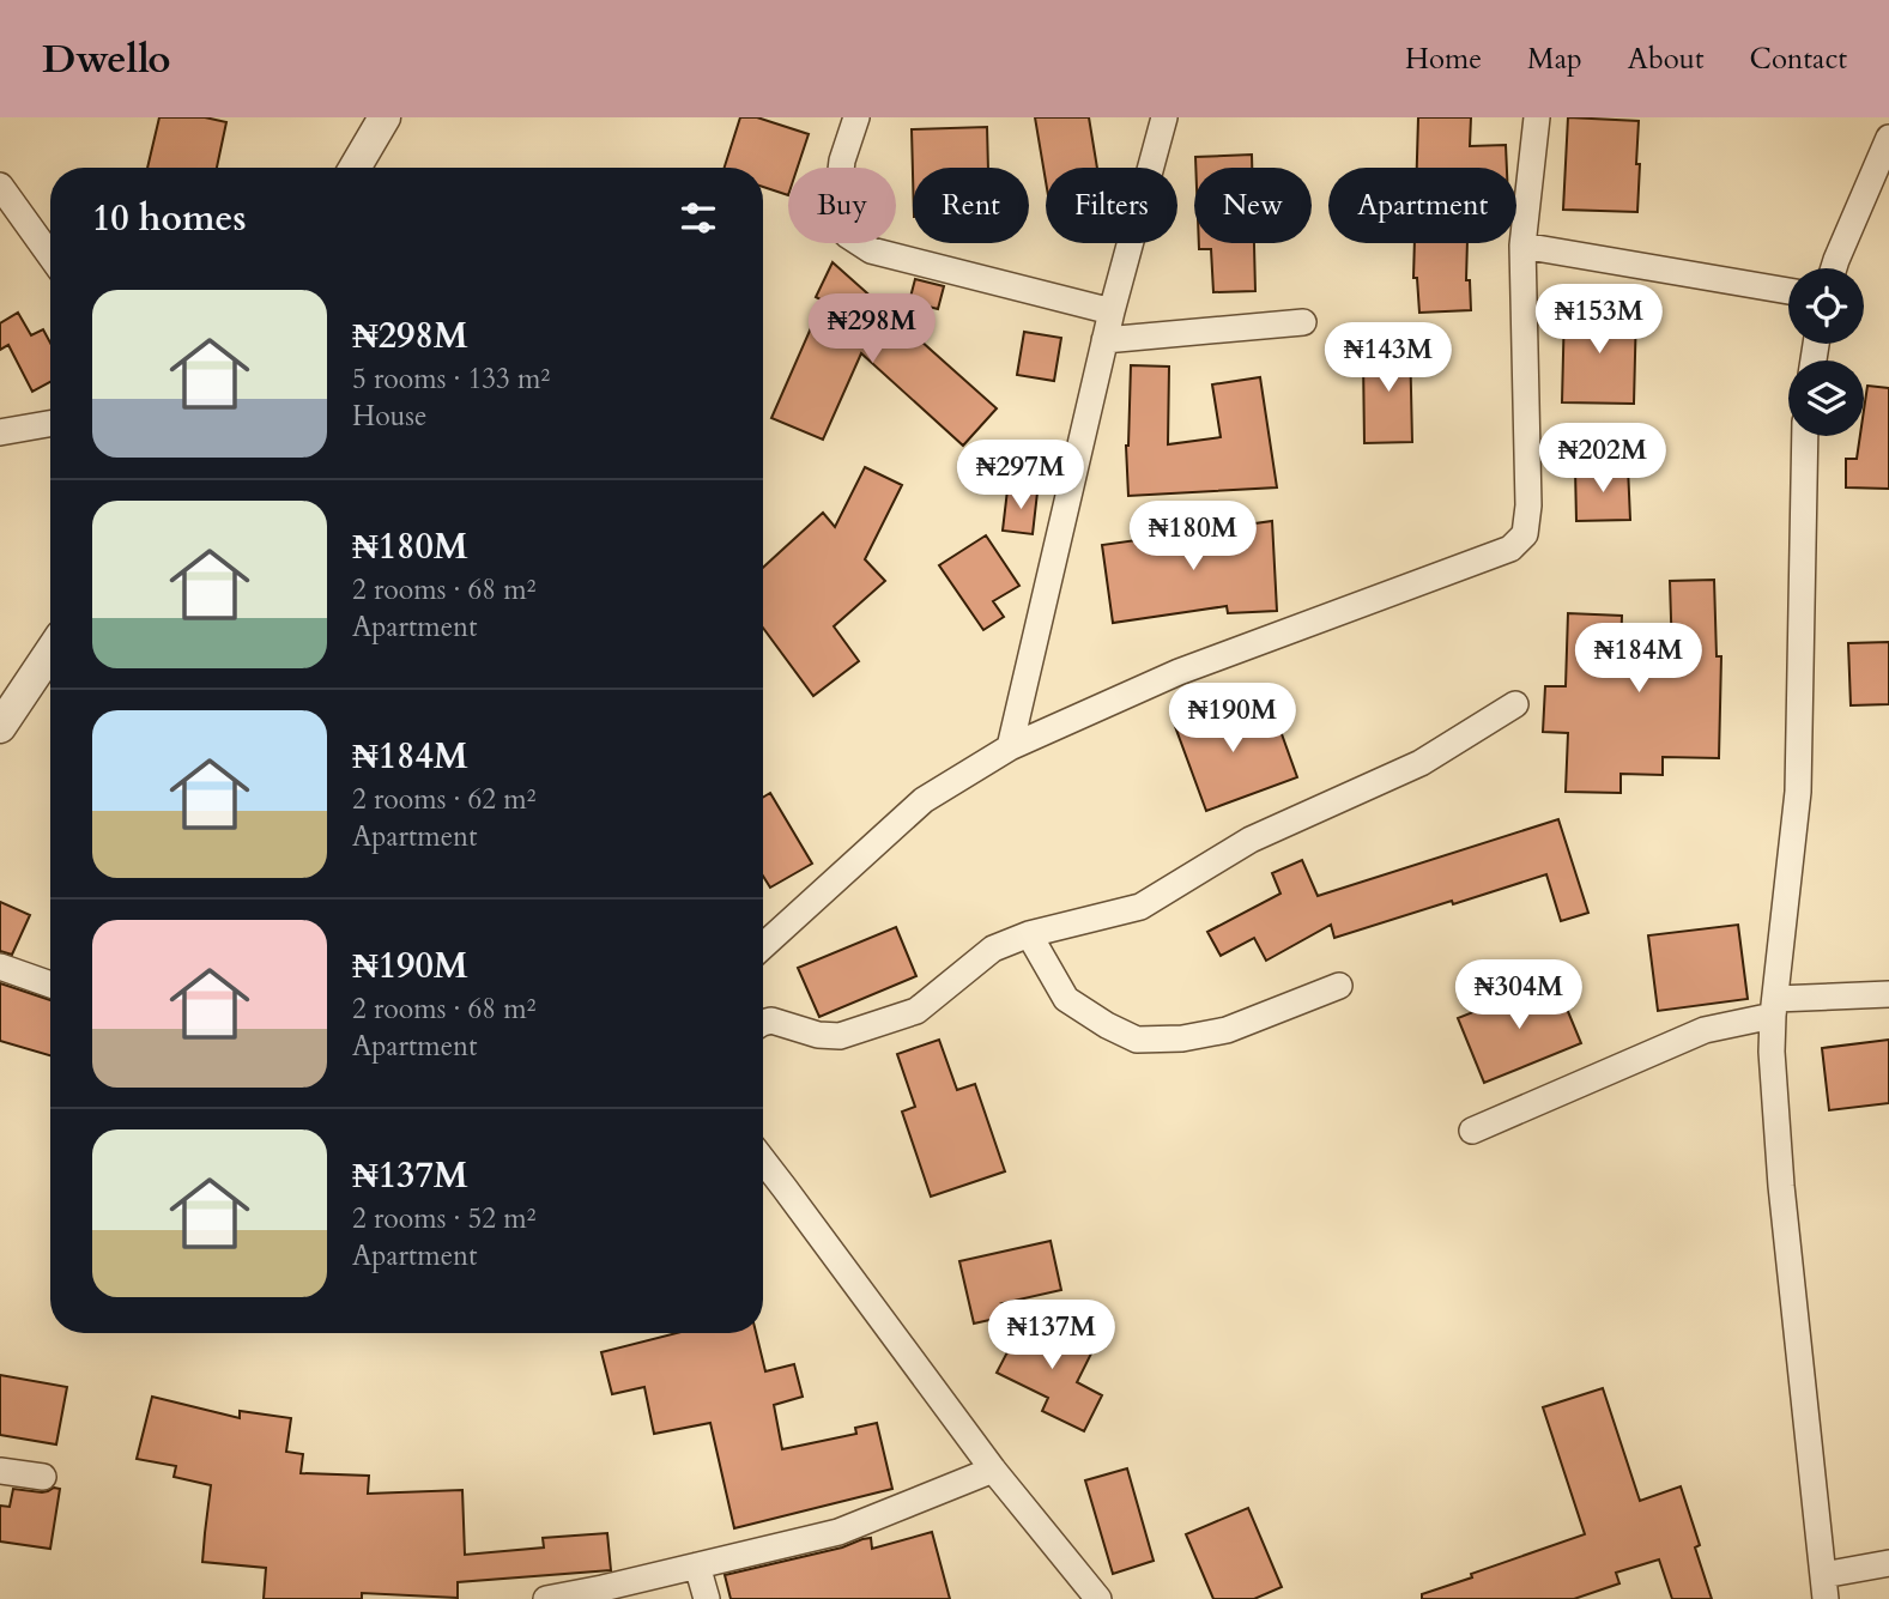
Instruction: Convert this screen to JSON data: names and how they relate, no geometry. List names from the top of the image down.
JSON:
{
  "page": {
    "header": "Dwello",
    "nav": [
      "Home",
      "Map",
      "About",
      "Contact"
    ],
    "chip": [
      "Buy",
      "Rent",
      "Filters",
      "New",
      "Apartment"
    ],
    "heading": "10 homes",
    "list": [
      {
        "name": "₦298M",
        "note": "5 rooms · 133 m² · House"
      },
      {
        "name": "₦180M",
        "note": "2 rooms · 68 m² · Apartment"
      },
      {
        "name": "₦184M",
        "note": "2 rooms · 62 m² · Apartment"
      },
      {
        "name": "₦190M",
        "note": "2 rooms · 68 m² · Apartment"
      },
      {
        "name": "₦137M",
        "note": "2 rooms · 52 m² · Apartment"
      }
    ],
    "price": [
      "₦153M",
      "₦298M",
      "₦143M",
      "₦202M",
      "₦297M",
      "₦180M",
      "₦184M",
      "₦190M",
      "₦304M",
      "₦137M"
    ]
  }
}
